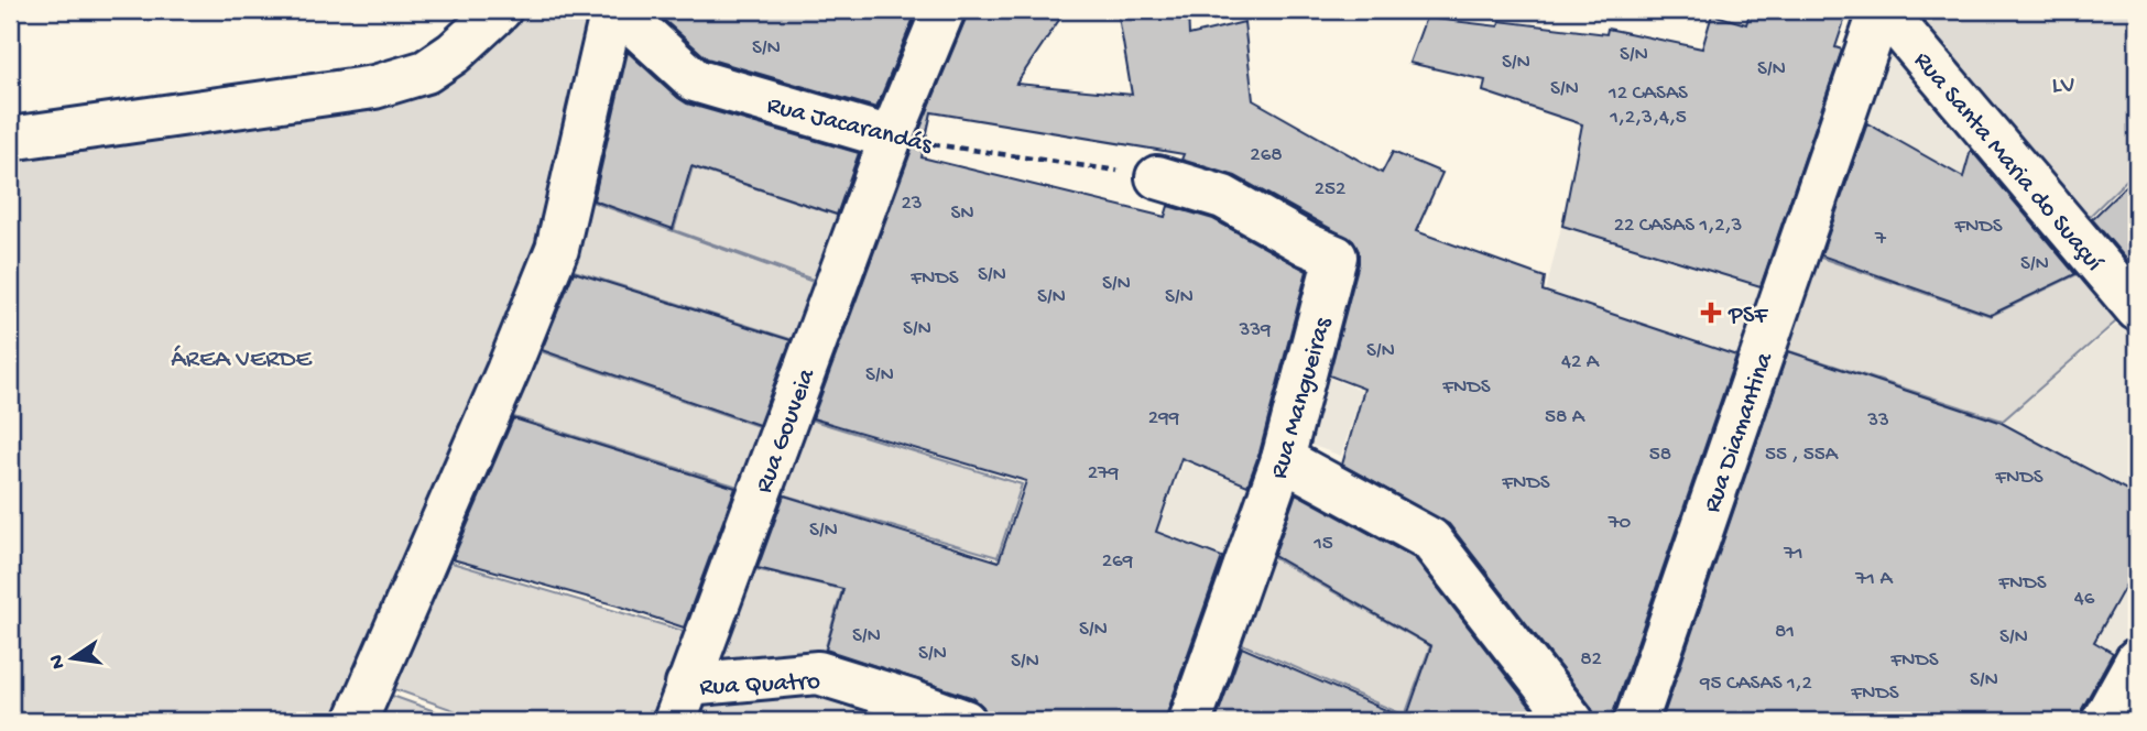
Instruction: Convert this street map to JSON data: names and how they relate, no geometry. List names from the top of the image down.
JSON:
{
  "streets": {
    "street": [
      "Rua Jacarandás",
      "Rua Santa Maria do Suaçuí",
      "Rua Mangueiras",
      "Rua Gouveia",
      "Rua Diamantina",
      "Rua Quatro"
    ]
  },
  "crossings": [
    ["Rua Jacarandás", "Rua Mangueiras"],
    ["Rua Jacarandás", "Rua Gouveia"],
    ["Rua Santa Maria do Suaçuí", "Rua Diamantina"],
    ["Rua Gouveia", "Rua Quatro"]
  ],
  "parks": ["LV", "ÁREA VERDE"],
  "places": {
    "health": ["PSF"]
  },
  "house_numbers": [
    "S/N",
    "S/N",
    "S/N",
    "S/N",
    "S/N",
    "12 CASAS 1,2,3,4,5",
    "268",
    "252",
    "23",
    "SN",
    "22 CASAS 1,2,3",
    "FNDS",
    "7",
    "S/N",
    "S/N",
    "FNDS",
    "S/N",
    "S/N",
    "S/N",
    "S/N",
    "339",
    "S/N",
    "42 A",
    "S/N",
    "FNDS",
    "58 A",
    "299",
    "33",
    "58",
    "55 , 55A",
    "279",
    "FNDS",
    "FNDS",
    "70",
    "S/N",
    "15",
    "71",
    "269",
    "71 A",
    "FNDS",
    "46",
    "S/N",
    "81",
    "S/N",
    "S/N",
    "S/N",
    "82",
    "FNDS",
    "S/N",
    "S/N",
    "95 CASAS 1,2",
    "FNDS"
  ],
  "north": "left"
}
